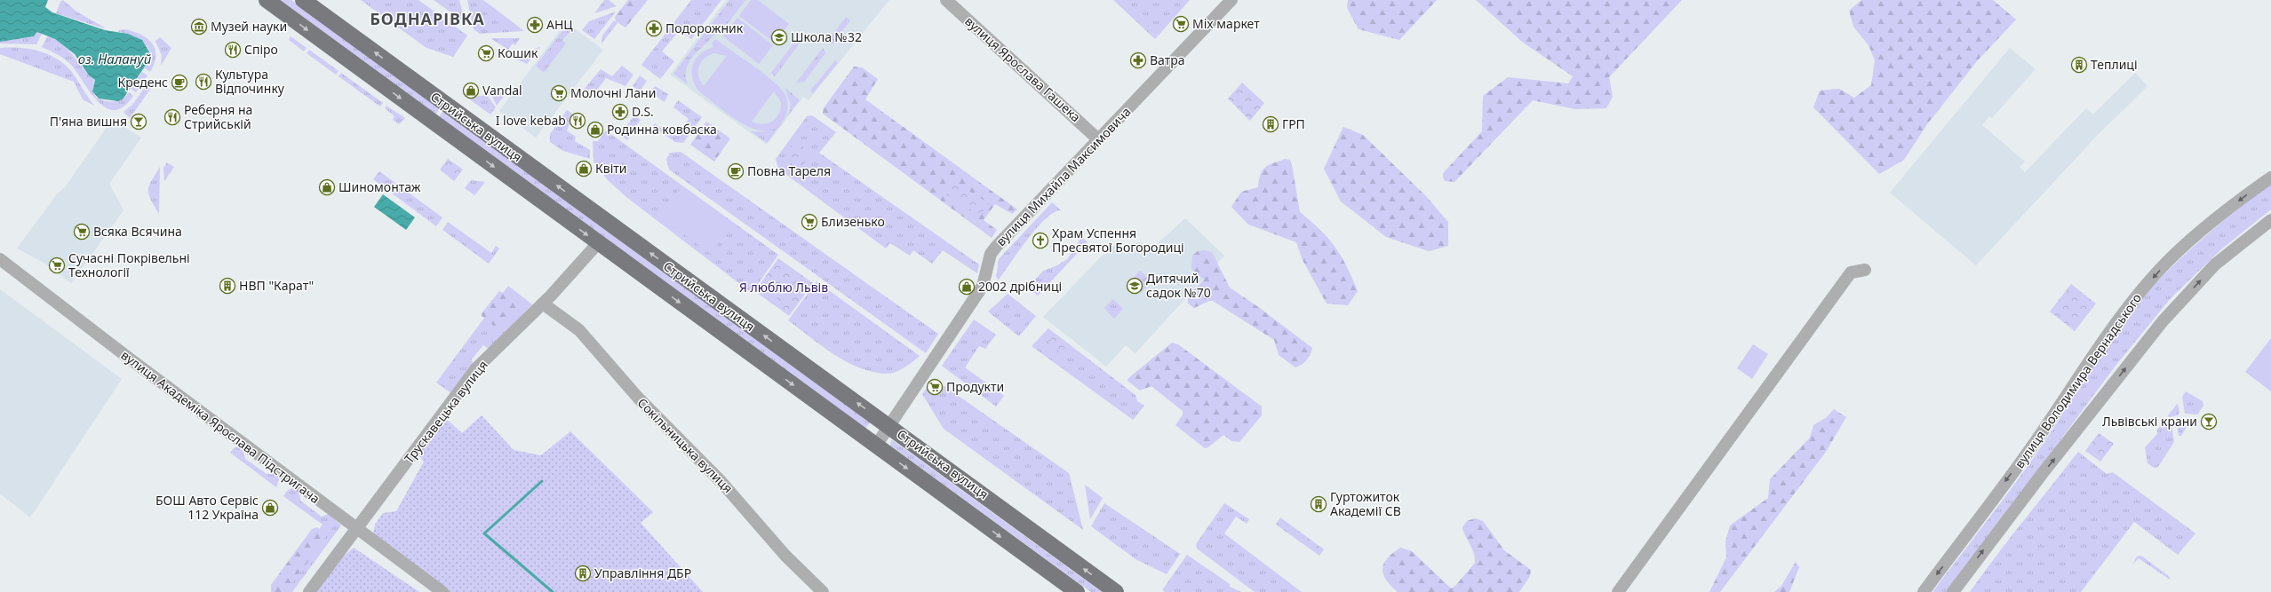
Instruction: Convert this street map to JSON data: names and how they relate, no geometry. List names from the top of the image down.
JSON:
{
  "streets": {
    "main road": ["Стрийська вулиця"],
    "street": [
      "вулиця Ярослава Гашека",
      "вулиця Михайла Максимовича",
      "вулиця Володимира Вернадського",
      "Трускавецька вулиця",
      "вулиця Академіка Ярослава Підстригача",
      "Сокільницька вулиця"
    ]
  },
  "crossings": [
    ["вулиця Ярослава Гашека", "вулиця Михайла Максимовича"],
    ["Стрийська вулиця", "вулиця Михайла Максимовича"],
    ["Стрийська вулиця", "Трускавецька вулиця"],
    ["Трускавецька вулиця", "вулиця Академіка Ярослава Підстригача"],
    ["Трускавецька вулиця", "Сокільницька вулиця"]
  ],
  "districts": ["БОДНАРІВКА"],
  "water": ["оз. Налануй"],
  "parks": ["Я люблю Львів"],
  "places": {
    "supermarket": [
      "Mix маркет",
      "Кошик",
      "Молочні Лани",
      "Близенько",
      "Всяка Всячина",
      "Сучасні Покрівельні Технології",
      "Продукти"
    ],
    "pharmacy": [
      "АНЦ",
      "Подорожник",
      "Ватра",
      "D.S."
    ],
    "museum": ["Музей науки"],
    "school or university": ["Школа №32", "Дитячий садок №70"],
    "restaurant": [
      "Спіро",
      "Культура Відпочинку",
      "Реберня на Стрийській",
      "I love kebab"
    ],
    "building": [
      "Теплиці",
      "ГРП",
      "НВП \"Карат\"",
      "Гуртожиток Академії СВ",
      "Управління ДБР"
    ],
    "cafe": ["Креденс", "Повна Тареля"],
    "shop": [
      "Vandal",
      "Родинна ковбаска",
      "Квіти",
      "Шиномонтаж",
      "2002 дрібниці",
      "БОШ Авто Сервіс 112 Україна"
    ],
    "bar": ["П'яна вишня", "Львівські крани"],
    "church": ["Храм Успення Пресвятої Богородиці"]
  }
}
